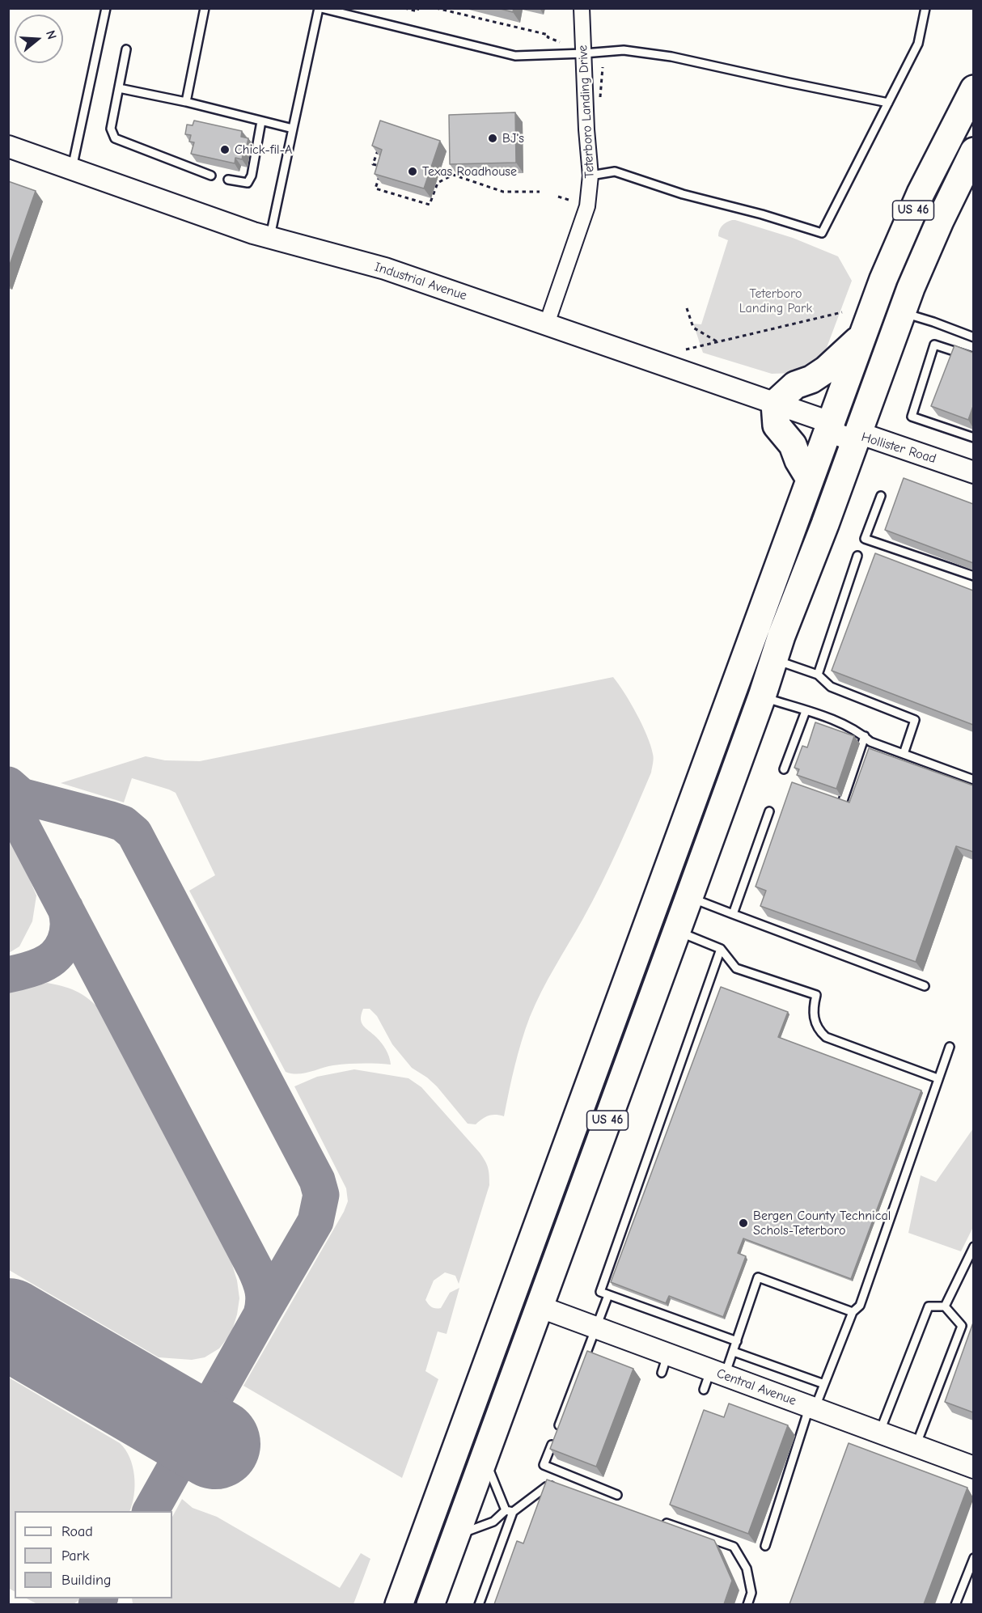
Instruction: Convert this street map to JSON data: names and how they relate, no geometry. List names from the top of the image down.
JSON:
{
  "streets": {
    "highway": ["US 46"],
    "street": [
      "Teterboro Landing Drive",
      "Industrial Avenue",
      "Hollister Road",
      "Central Avenue"
    ]
  },
  "crossings": [
    ["Teterboro Landing Drive", "Industrial Avenue"],
    ["US 46", "Industrial Avenue"],
    ["US 46", "Hollister Road"],
    ["US 46", "Central Avenue"],
    ["Industrial Avenue", "Hollister Road"]
  ],
  "parks": ["Teterboro Landing Park"],
  "places": [
    "BJ's",
    "Chick-fil-A",
    "Texas Roadhouse",
    "Bergen County Technical Schols-Teterboro"
  ],
  "legend": ["Road", "Park", "Building"],
  "north": "right"
}
